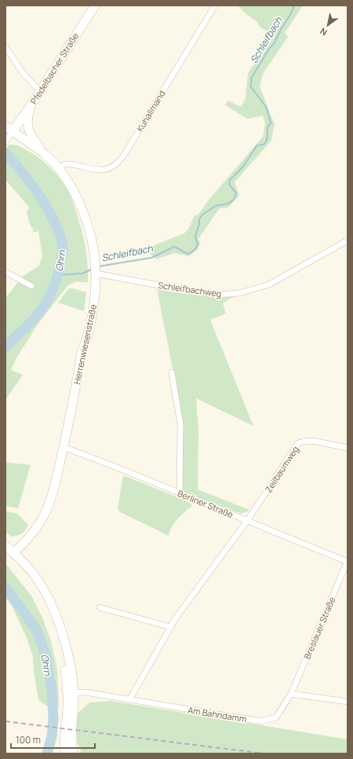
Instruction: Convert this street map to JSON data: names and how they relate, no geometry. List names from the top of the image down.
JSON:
{
  "streets": {
    "main road": ["Pfedelbacher Straße", "Herrenwiesenstraße"],
    "street": [
      "Kuhallmand",
      "Schleifbachweg",
      "Zeilbaumweg",
      "Berliner Straße",
      "Breslauer Straße",
      "Am Bahndamm"
    ]
  },
  "crossings": [
    ["Pfedelbacher Straße", "Herrenwiesenstraße"],
    ["Kuhallmand", "Herrenwiesenstraße"],
    ["Schleifbachweg", "Herrenwiesenstraße"],
    ["Herrenwiesenstraße", "Berliner Straße"],
    ["Zeilbaumweg", "Berliner Straße"],
    ["Zeilbaumweg", "Am Bahndamm"],
    ["Berliner Straße", "Breslauer Straße"],
    ["Breslauer Straße", "Am Bahndamm"]
  ],
  "water": ["Schleifbach", "Ohrn"],
  "scale_bar": "100 m",
  "north": "bottom left"
}
